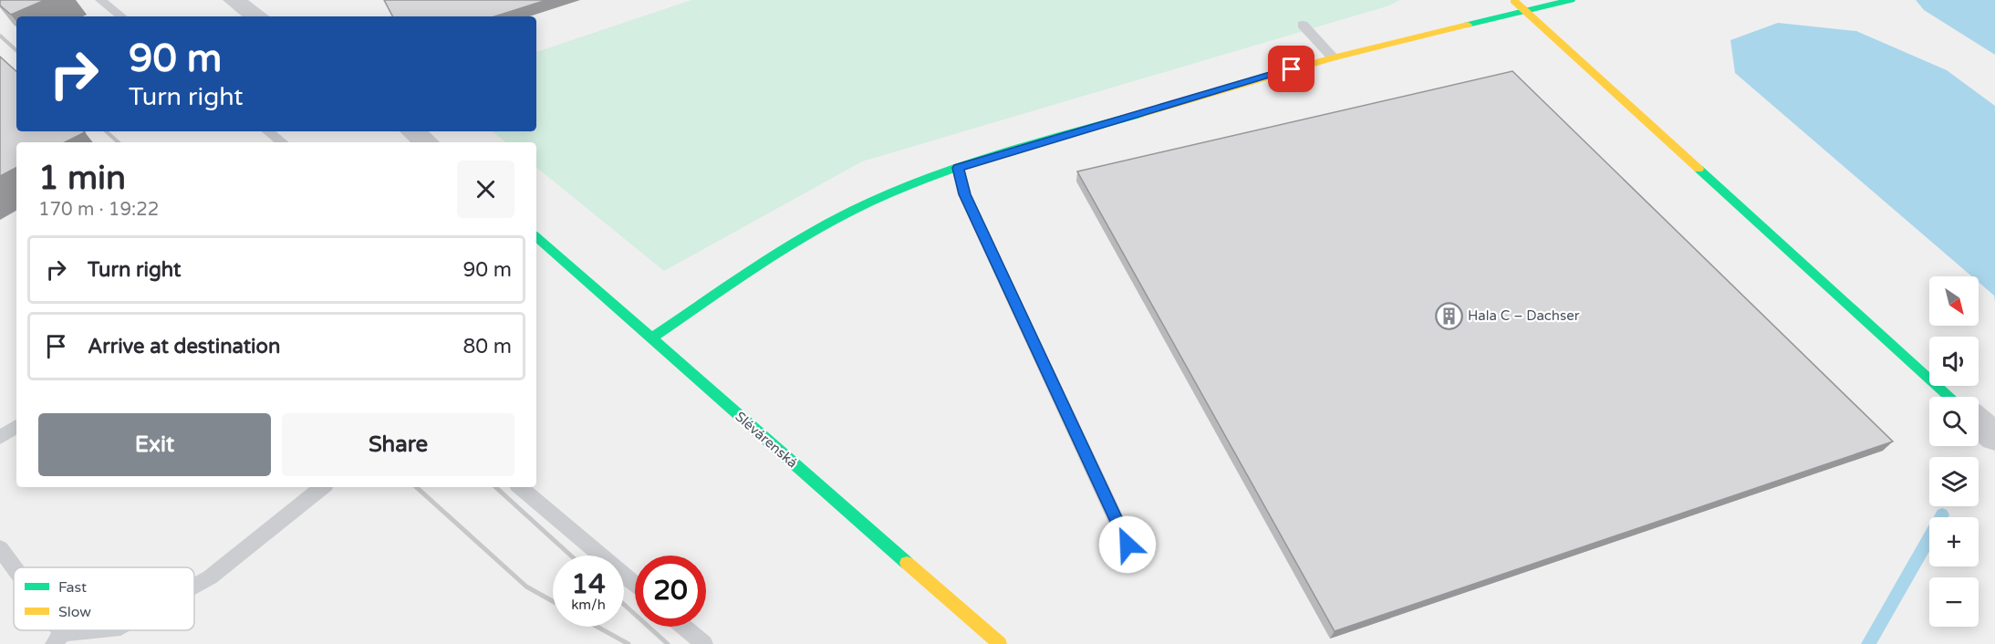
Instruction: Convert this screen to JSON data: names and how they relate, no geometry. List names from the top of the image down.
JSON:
{
  "streets": {
    "street": ["Slévárenská"]
  },
  "places": {
    "building": ["Hala C – Dachser"]
  },
  "legend": ["Fast", "Slow"],
  "north": "bottom right",
  "page": {
    "turn": ["90 m", "Turn right"],
    "heading": ["1 min", "170 m · 19:22"],
    "list": [
      {
        "name": "Turn right",
        "value": "90 m"
      },
      {
        "name": "Arrive at destination",
        "value": "80 m"
      }
    ],
    "map_buttons": ["+", "−"],
    "buttons": ["Exit", "Share"],
    "speed": "14 km/h",
    "limit": "20"
  }
}
